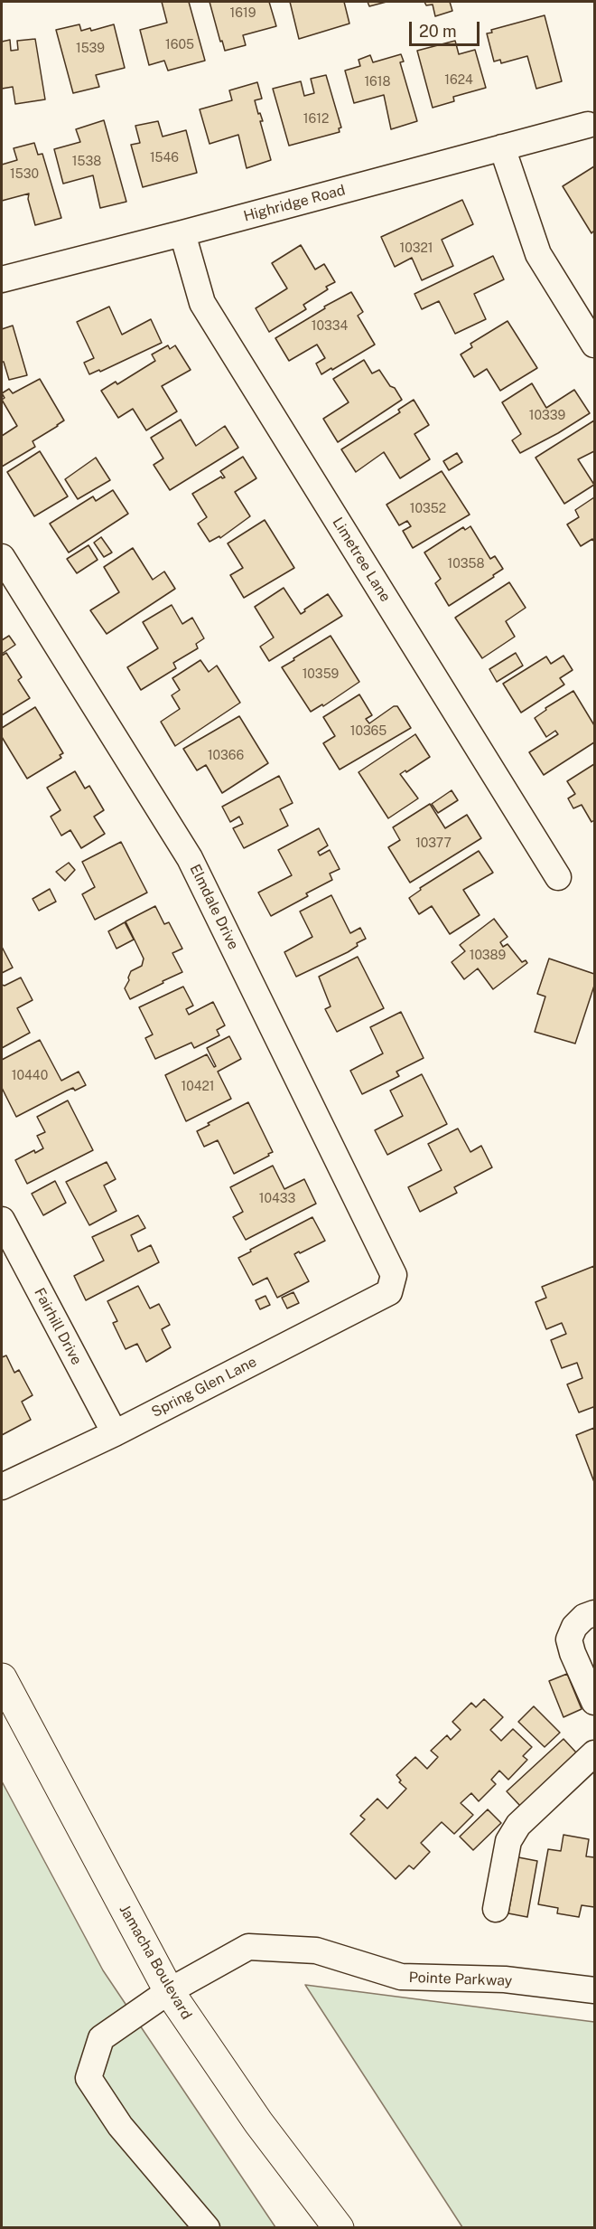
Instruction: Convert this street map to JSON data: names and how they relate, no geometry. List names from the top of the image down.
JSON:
{
  "streets": {
    "main road": ["Jamacha Boulevard"],
    "street": [
      "Highridge Road",
      "Limetree Lane",
      "Elmdale Drive",
      "Fairhill Drive",
      "Spring Glen Lane",
      "Pointe Parkway"
    ]
  },
  "crossings": [
    ["Highridge Road", "Limetree Lane"],
    ["Elmdale Drive", "Spring Glen Lane"],
    ["Fairhill Drive", "Spring Glen Lane"],
    ["Jamacha Boulevard", "Pointe Parkway"]
  ],
  "house_numbers": [
    "1619",
    "1605",
    "1539",
    "1624",
    "1618",
    "1612",
    "1546",
    "1538",
    "1530",
    "10321",
    "10334",
    "10339",
    "10352",
    "10358",
    "10359",
    "10365",
    "10366",
    "10377",
    "10389",
    "10440",
    "10421",
    "10433"
  ],
  "scale_bar": "20 m"
}
